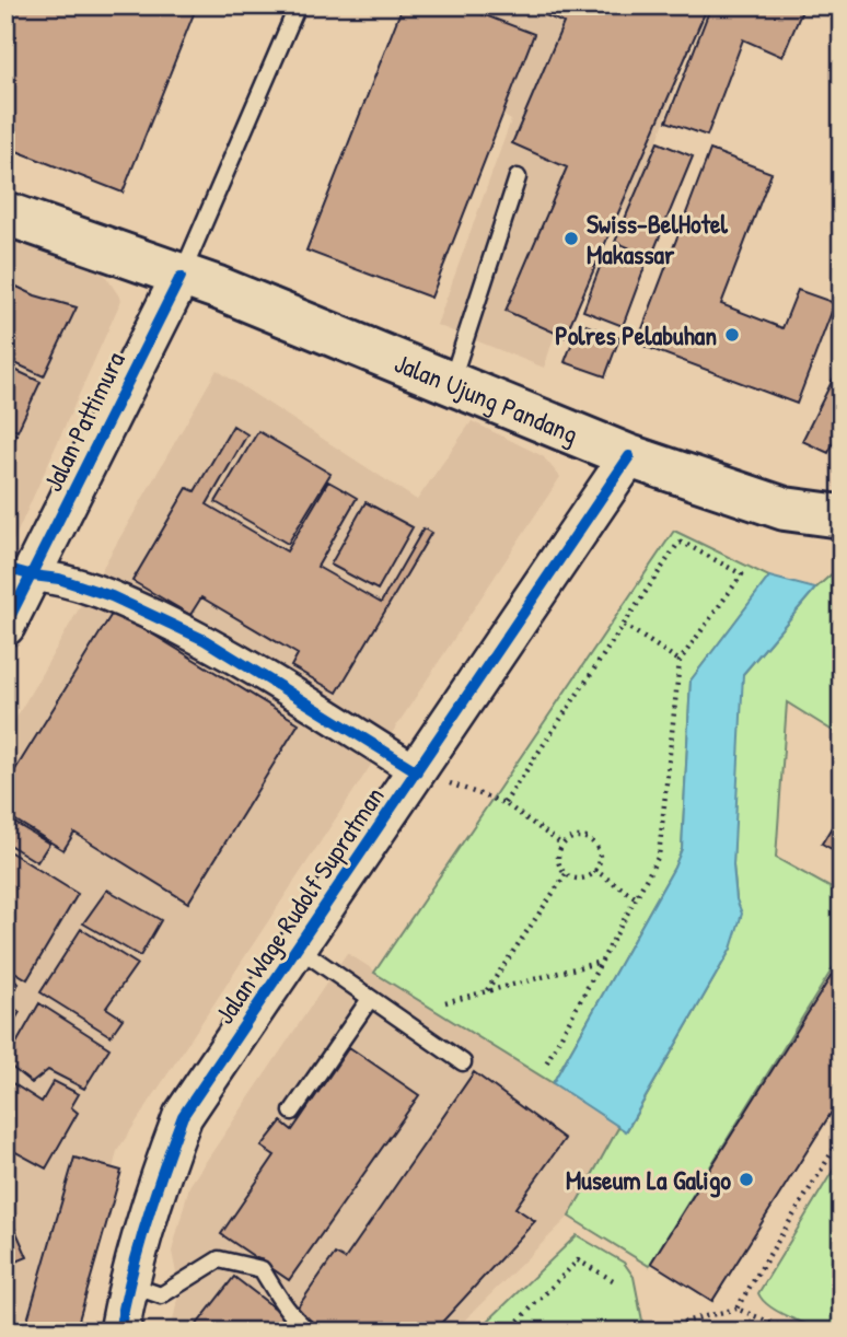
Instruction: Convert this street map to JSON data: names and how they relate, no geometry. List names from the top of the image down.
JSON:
{
  "streets": {
    "main road": ["Jalan Ujung Pandang"],
    "street": ["Jalan Pattimura", "Jalan Wage Rudolf Supratman"]
  },
  "crossings": [
    ["Jalan Ujung Pandang", "Jalan Pattimura"],
    ["Jalan Ujung Pandang", "Jalan Wage Rudolf Supratman"]
  ],
  "places": ["Swiss-BelHotel Makassar", "Polres Pelabuhan", "Museum La Galigo"]
}
